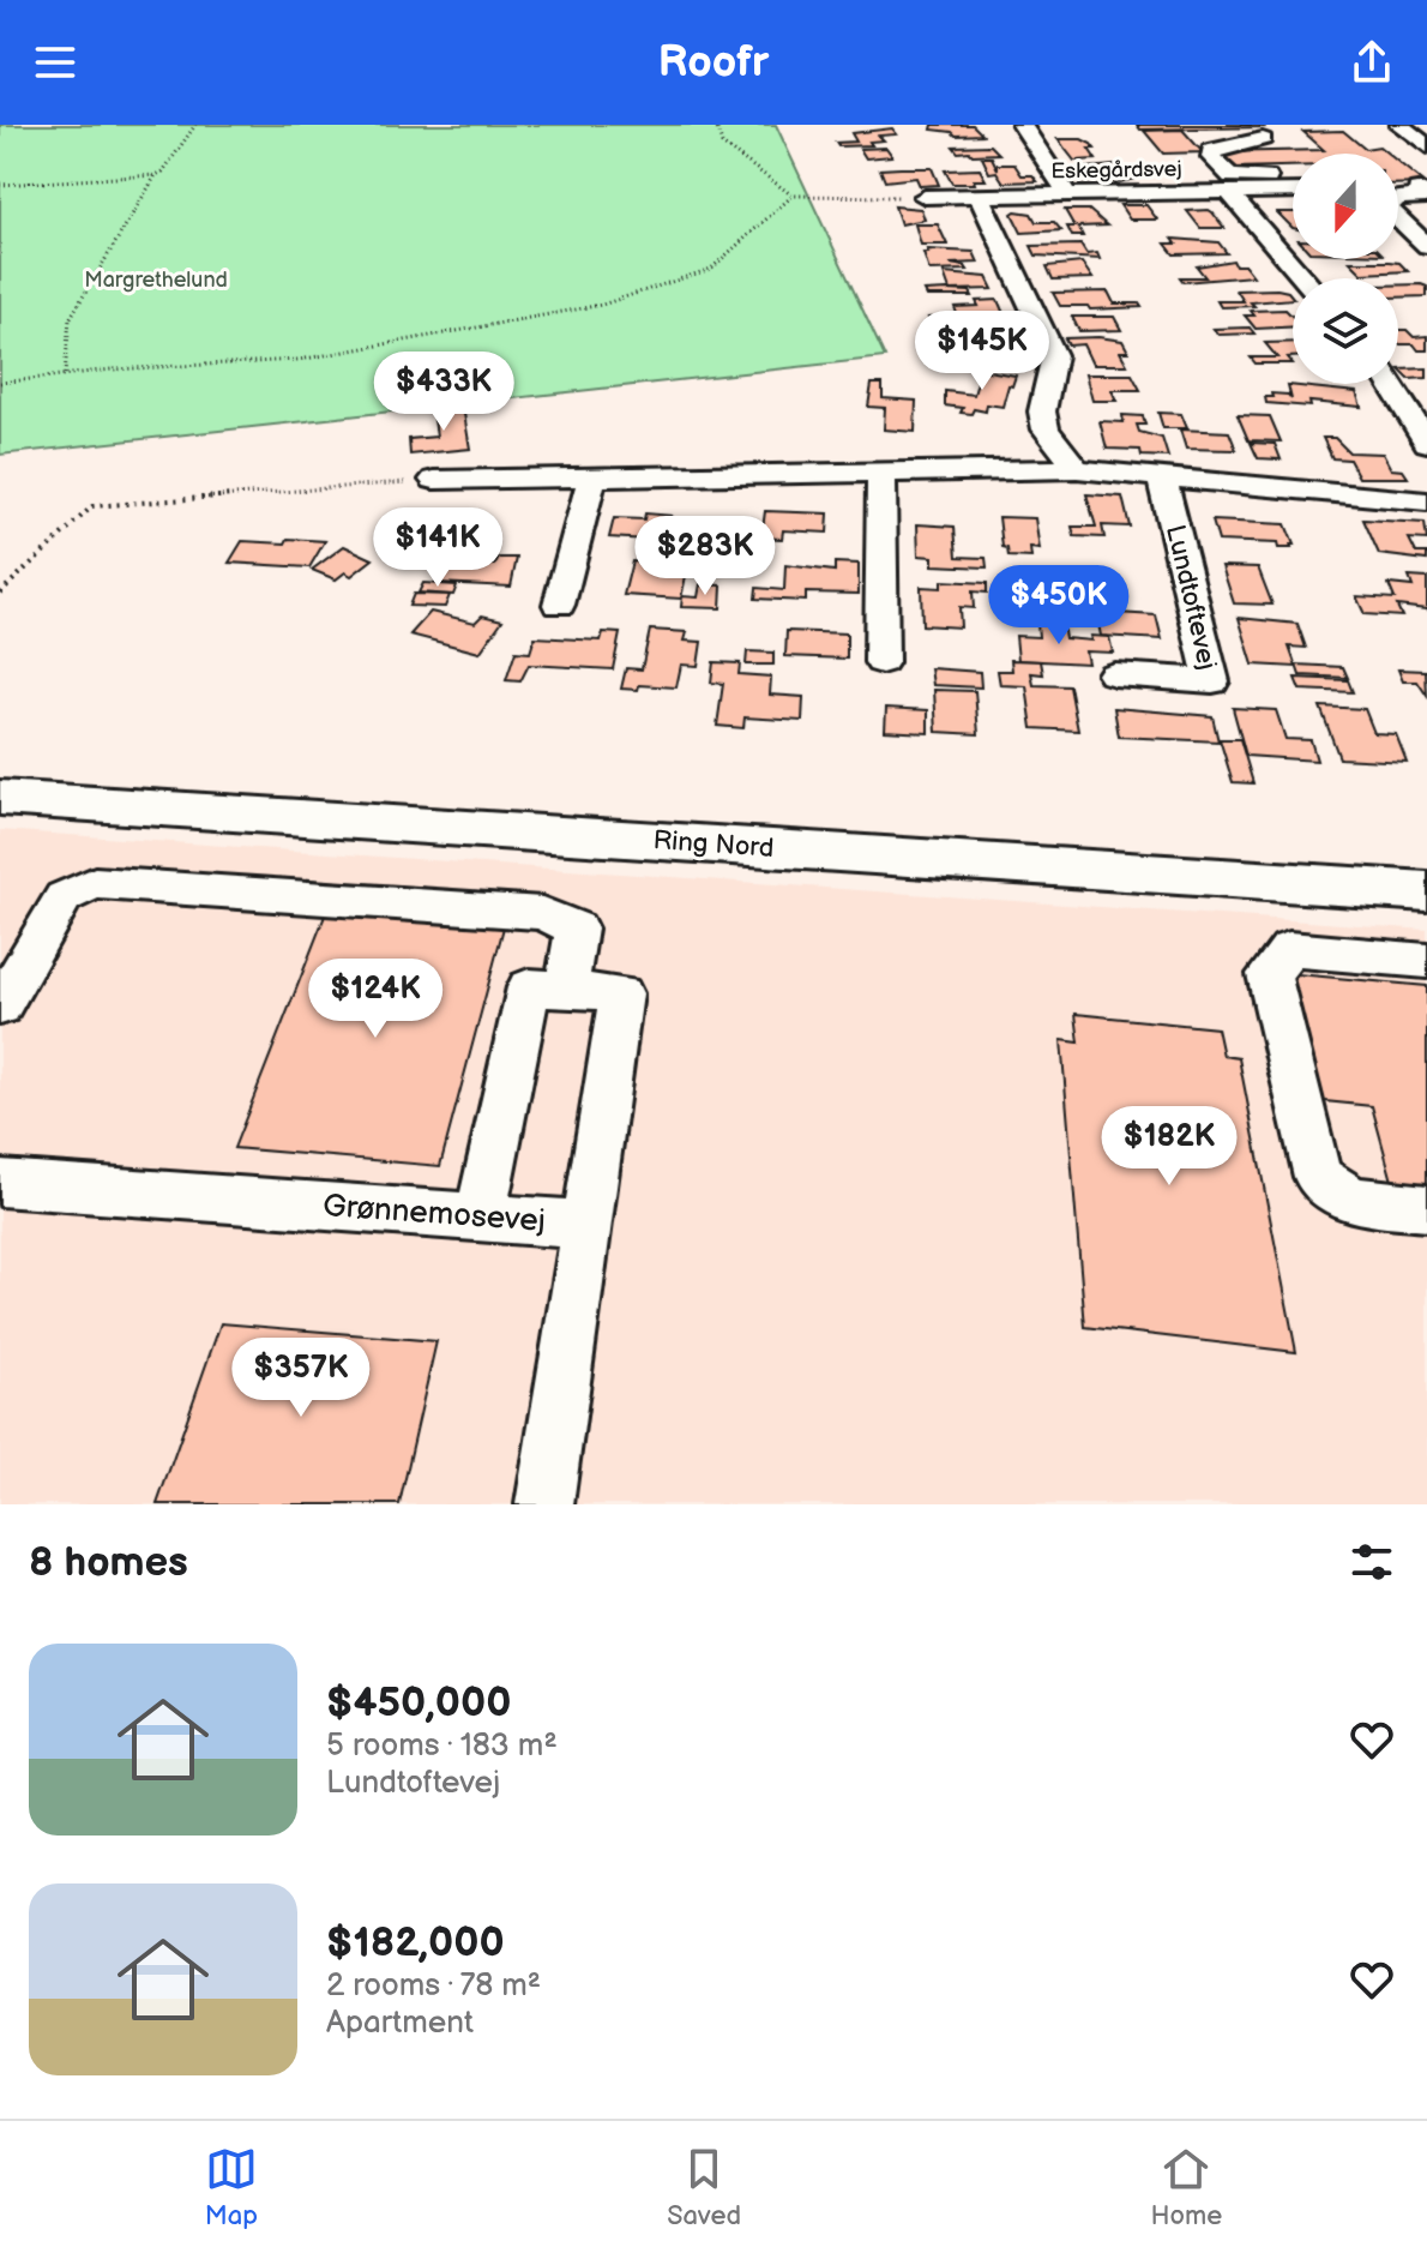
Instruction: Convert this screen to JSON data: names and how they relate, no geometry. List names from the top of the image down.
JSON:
{
  "streets": {
    "main road": ["Ring Nord"],
    "street": ["Eskegårdsvej", "Lundtoftevej", "Grønnemosevej"]
  },
  "parks": ["Margrethelund"],
  "north": "bottom",
  "page": {
    "header": "Roofr",
    "price": [
      "$145K",
      "$433K",
      "$141K",
      "$283K",
      "$450K",
      "$124K",
      "$182K",
      "$357K"
    ],
    "heading": "8 homes",
    "list": [
      {
        "name": "$450,000",
        "note": "5 rooms · 183 m² · Lundtoftevej"
      },
      {
        "name": "$182,000",
        "note": "2 rooms · 78 m² · Apartment"
      }
    ],
    "tabs": ["Map", "Saved", "Home"]
  }
}
